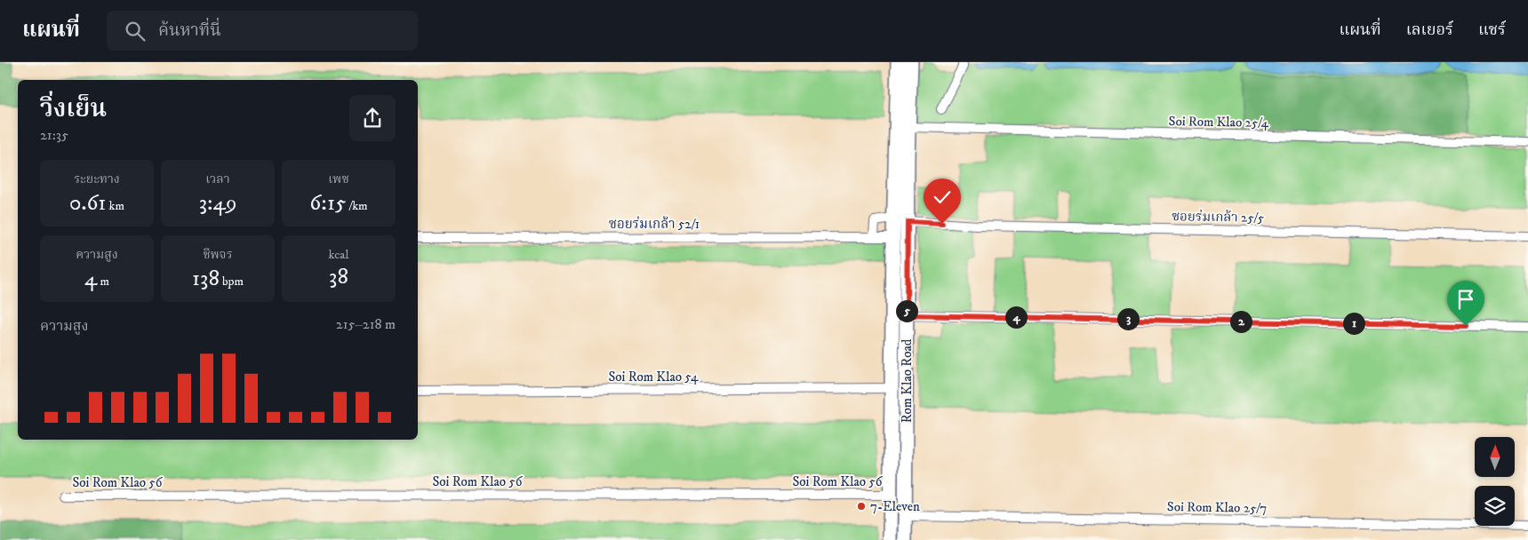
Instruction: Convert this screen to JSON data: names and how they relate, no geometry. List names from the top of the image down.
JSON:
{
  "streets": {
    "main road": ["Rom Klao Road"],
    "street": [
      "Soi Rom Klao 25/4",
      "ซอยร่มเกล้า 25/5",
      "ซอยร่มเกล้า 52/1",
      "Soi Rom Klao 54",
      "Soi Rom Klao 56",
      "Soi Rom Klao 25/7"
    ]
  },
  "crossings": [
    ["Soi Rom Klao 25/4", "Rom Klao Road"],
    ["ซอยร่มเกล้า 25/5", "Rom Klao Road"],
    ["ซอยร่มเกล้า 52/1", "Rom Klao Road"],
    ["Soi Rom Klao 54", "Rom Klao Road"],
    ["Rom Klao Road", "Soi Rom Klao 56"],
    ["Rom Klao Road", "Soi Rom Klao 25/7"]
  ],
  "places": ["7-Eleven"],
  "north": "top",
  "page": {
    "header": "แผนที่",
    "search": "ค้นหาที่นี่",
    "nav": ["แผนที่", "เลเยอร์", "แชร์"],
    "heading": ["วิ่งเย็น", "21:35"],
    "stats": [
      ["ระยะทาง", "0.61 km"],
      ["เวลา", "3:49"],
      ["เพซ", "6:15 /km"],
      ["ความสูง", "4 m"],
      ["ชีพจร", "138 bpm"],
      ["kcal", "38"]
    ],
    "pins": [
      "5",
      "4",
      "3",
      "2",
      "1"
    ],
    "chart": ["ความสูง", "215–218 m"]
  }
}
